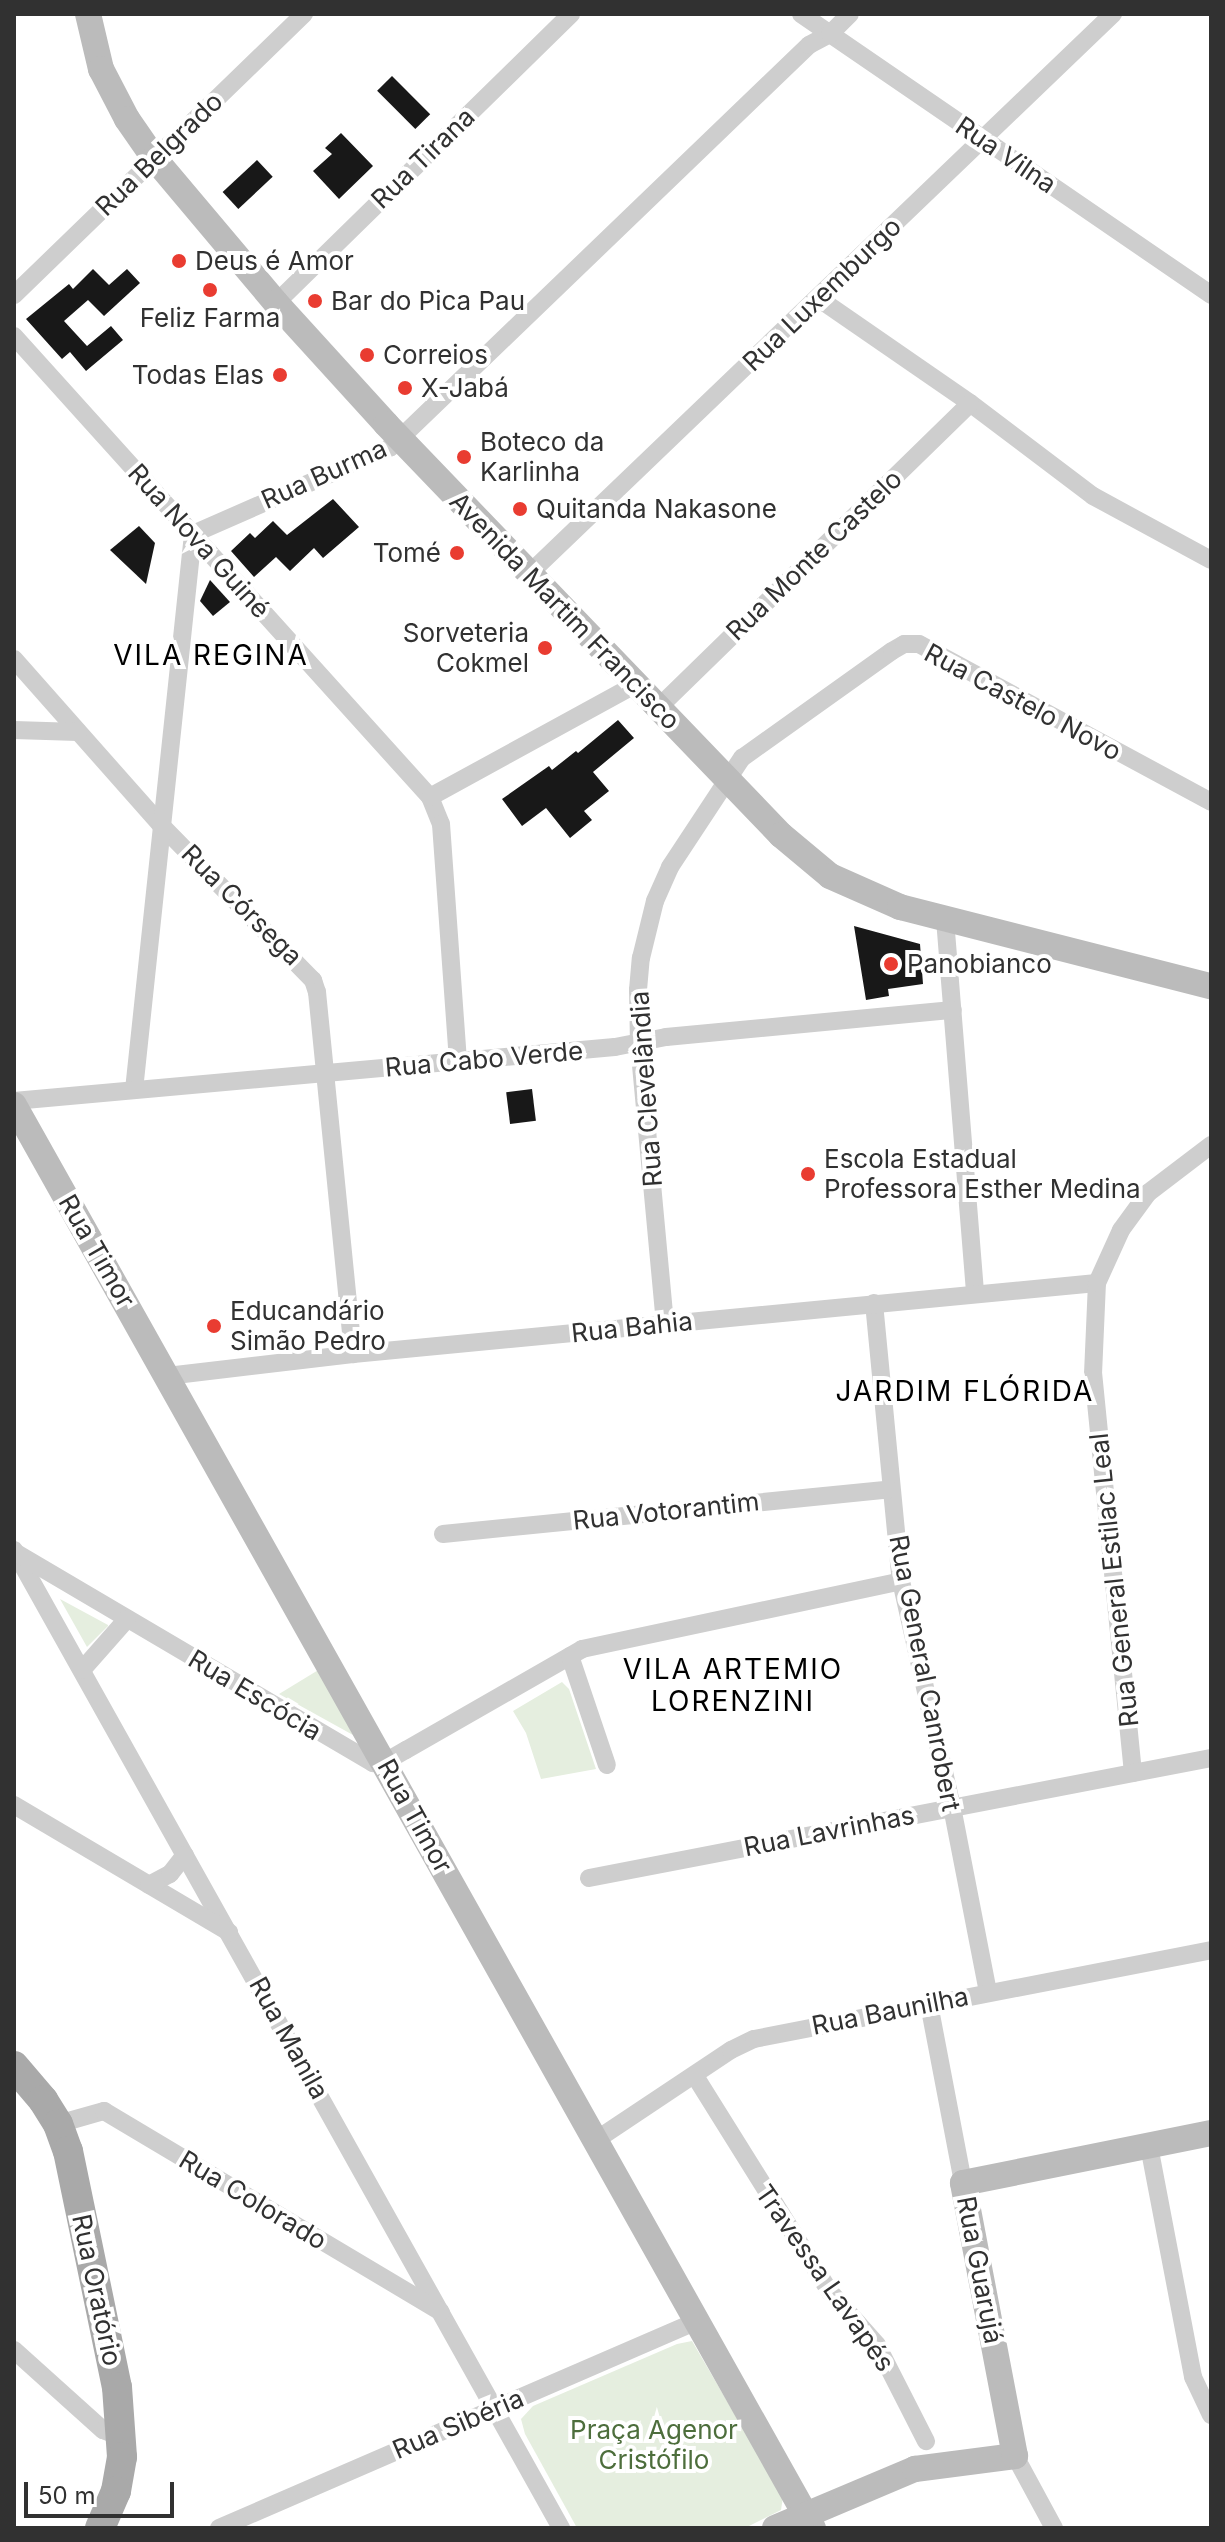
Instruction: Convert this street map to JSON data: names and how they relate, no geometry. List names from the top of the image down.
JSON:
{
  "streets": {
    "main road": ["Rua Oratório"],
    "street": [
      "Rua Belgrado",
      "Rua Vilna",
      "Rua Tirana",
      "Rua Luxemburgo",
      "Rua Burma",
      "Rua Nova Guiné",
      "Rua Monte Castelo",
      "Avenida Martim Francisco",
      "Rua Castelo Novo",
      "Rua Córsega",
      "Rua Cabo Verde",
      "Rua Clevelândia",
      "Rua Timor",
      "Rua Bahia",
      "Rua Votorantim",
      "Rua General Estilac Leal",
      "Rua General Canrobert",
      "Rua Escócia",
      "Rua Lavrinhas",
      "Rua Baunilha",
      "Rua Manila",
      "Rua Colorado",
      "Rua Guarujá",
      "Travessa Lavapés",
      "Rua Sibéria"
    ]
  },
  "crossings": [
    ["Rua Belgrado", "Avenida Martim Francisco"],
    ["Rua Vilna", "Rua Luxemburgo"],
    ["Rua Vilna", "Rua Burma"],
    ["Rua Tirana", "Avenida Martim Francisco"],
    ["Rua Luxemburgo", "Avenida Martim Francisco"],
    ["Rua Burma", "Rua Nova Guiné"],
    ["Rua Burma", "Avenida Martim Francisco"],
    ["Rua Nova Guiné", "Rua Cabo Verde"],
    ["Rua Monte Castelo", "Avenida Martim Francisco"],
    ["Avenida Martim Francisco", "Rua Castelo Novo"],
    ["Avenida Martim Francisco", "Rua Clevelândia"],
    ["Rua Castelo Novo", "Rua Clevelândia"],
    ["Rua Córsega", "Rua Cabo Verde"],
    ["Rua Córsega", "Rua Bahia"],
    ["Rua Cabo Verde", "Rua Clevelândia"],
    ["Rua Cabo Verde", "Rua Timor"],
    ["Rua Clevelândia", "Rua Bahia"],
    ["Rua Timor", "Rua Bahia"],
    ["Rua Timor", "Rua Escócia"],
    ["Rua Timor", "Rua Baunilha"],
    ["Rua Timor", "Rua Sibéria"],
    ["Rua Bahia", "Rua General Estilac Leal"],
    ["Rua Bahia", "Rua General Canrobert"],
    ["Rua Votorantim", "Rua General Canrobert"],
    ["Rua General Estilac Leal", "Rua Lavrinhas"],
    ["Rua General Canrobert", "Rua Lavrinhas"],
    ["Rua General Canrobert", "Rua Baunilha"],
    ["Rua Escócia", "Rua Manila"],
    ["Rua Baunilha", "Rua Guarujá"],
    ["Rua Baunilha", "Travessa Lavapés"],
    ["Rua Manila", "Rua Colorado"],
    ["Rua Manila", "Rua Sibéria"],
    ["Rua Colorado", "Rua Oratório"]
  ],
  "districts": ["VILA REGINA", "JARDIM FLÓRIDA", "VILA ARTEMIO LORENZINI"],
  "parks": ["Praça Agenor Cristófilo"],
  "places": [
    "Deus é Amor",
    "Feliz Farma",
    "Bar do Pica Pau",
    "Correios",
    "Todas Elas",
    "X-Jabá",
    "Boteco da Karlinha",
    "Quitanda Nakasone",
    "Tomé",
    "Sorveteria Cokmel",
    "Panobianco",
    "Escola Estadual Professora Esther Medina",
    "Educandário Simão Pedro"
  ],
  "scale_bar": "50 m"
}
